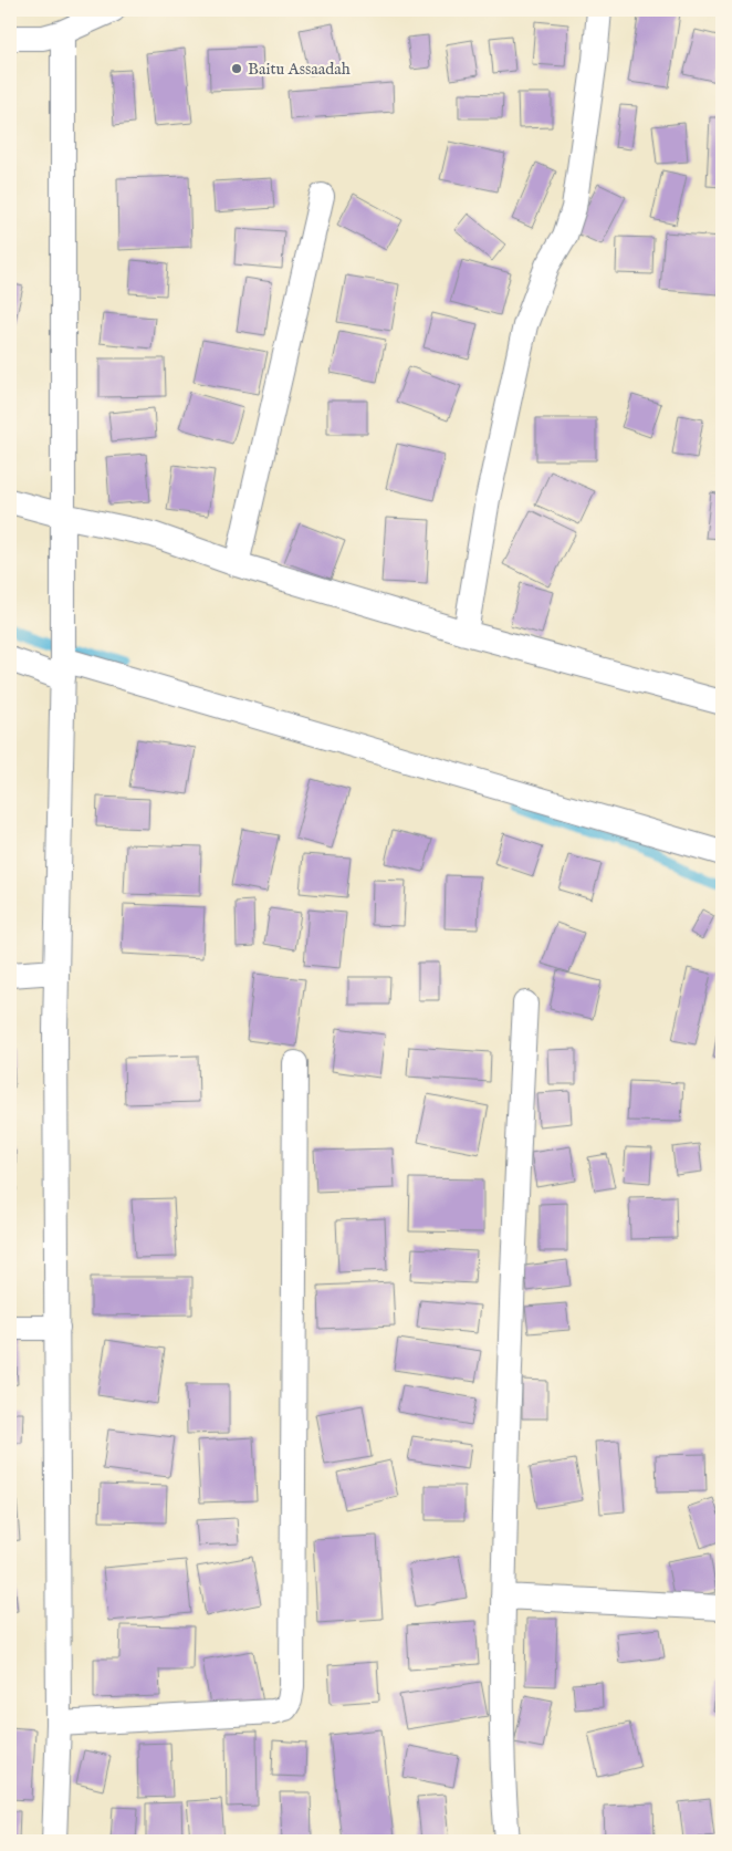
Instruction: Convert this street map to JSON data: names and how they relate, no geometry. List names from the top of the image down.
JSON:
{
  "places": ["Baitu Assaadah"]
}
